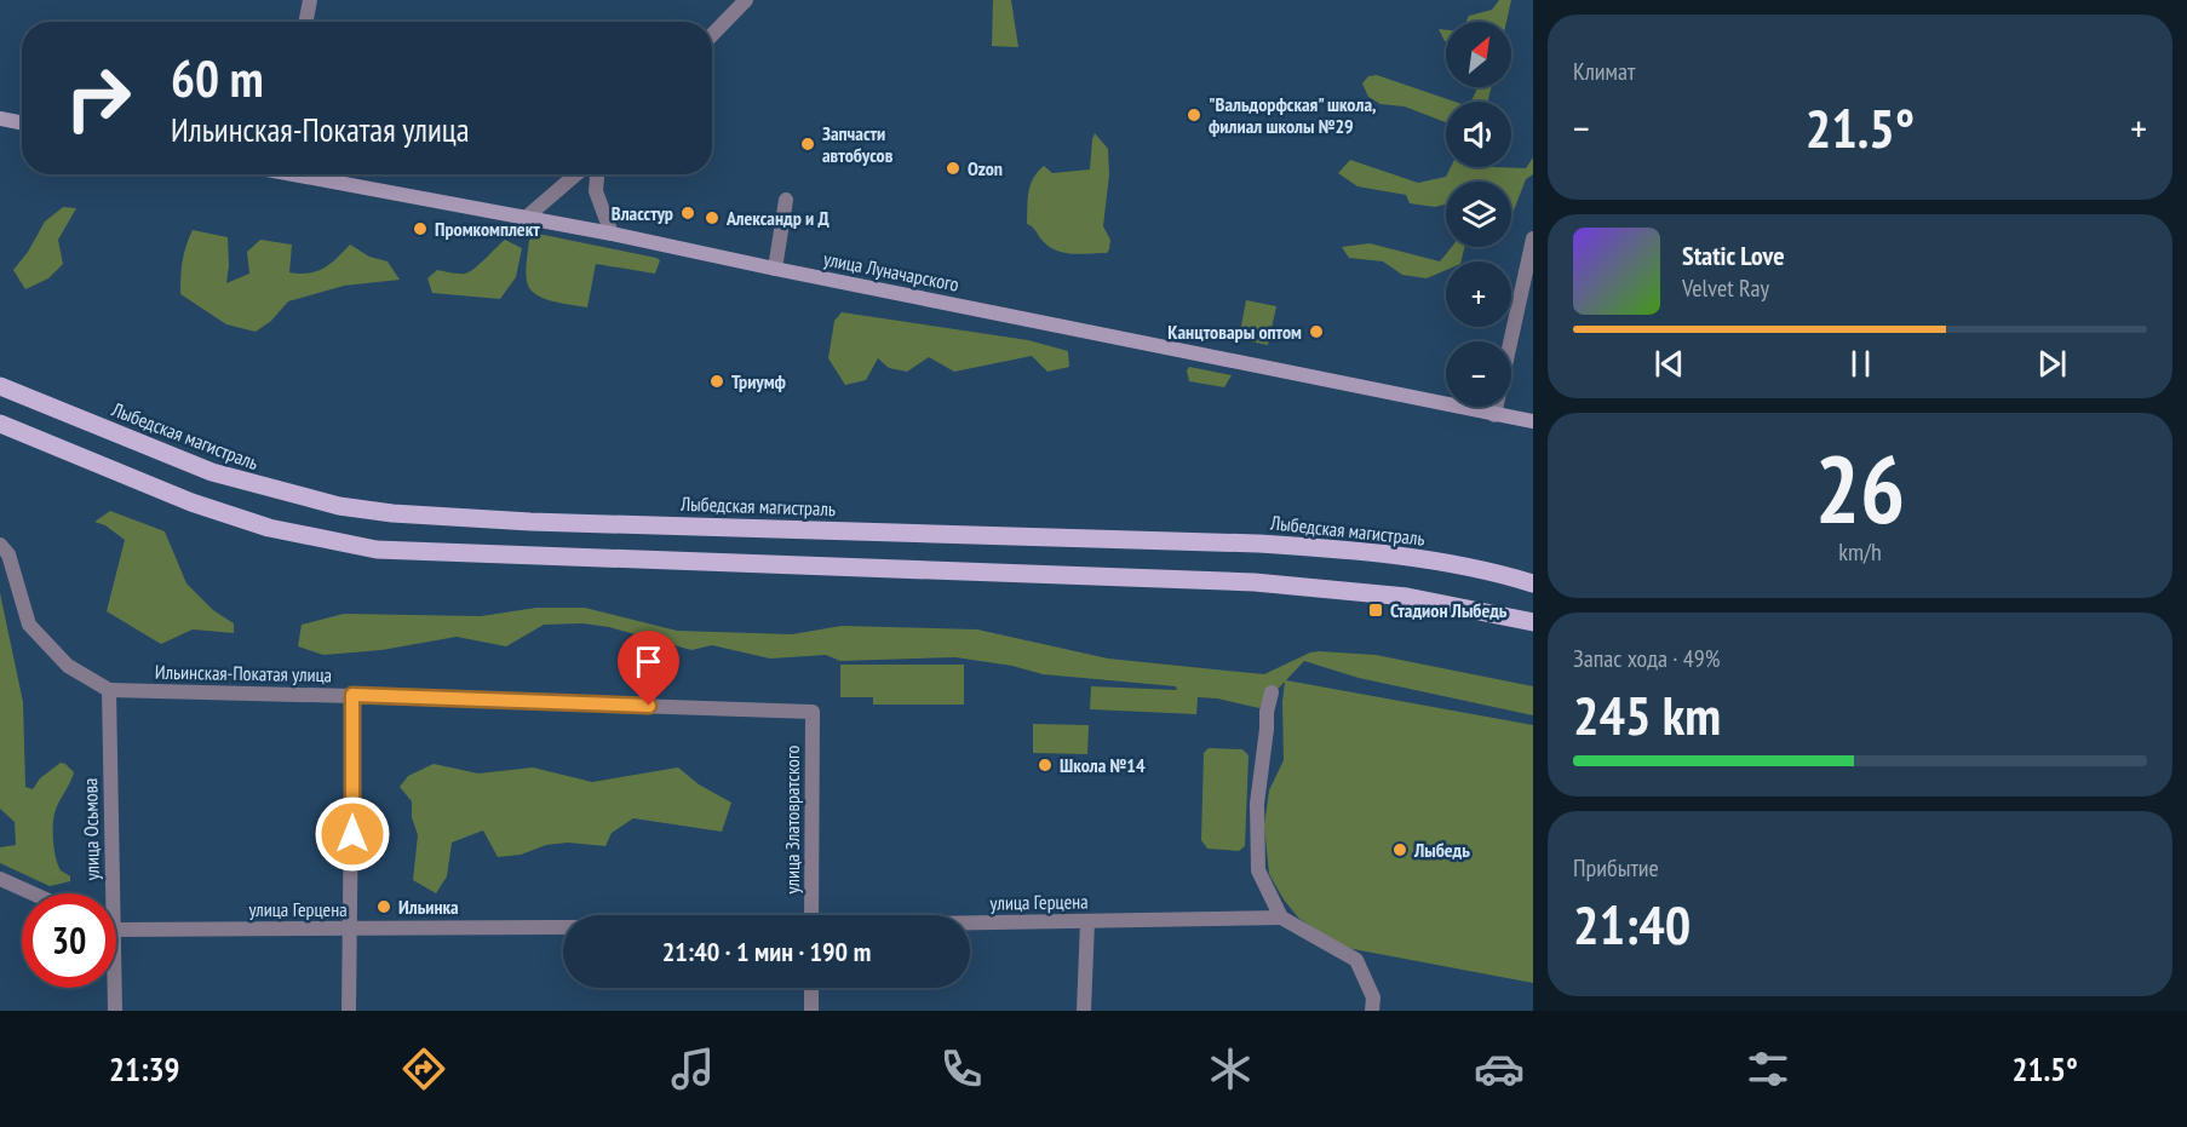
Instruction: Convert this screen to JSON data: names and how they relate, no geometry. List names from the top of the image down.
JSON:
{
  "streets": {
    "main road": ["улица Луначарского", "Лыбедская магистраль"],
    "street": [
      "Ильинская-Покатая улица",
      "улица Златовратского",
      "улица Осьмова",
      "улица Герцена"
    ]
  },
  "crossings": [
    ["Ильинская-Покатая улица", "улица Златовратского"],
    ["Ильинская-Покатая улица", "улица Осьмова"]
  ],
  "places": {
    "other": [
      "\"Вальдорфская\" школа, филиал школы №29",
      "Запчасти автобусов",
      "Ozon",
      "Власстур",
      "Александр и Д",
      "Промкомплект",
      "Канцтовары оптом",
      "Триумф",
      "Школа №14",
      "Лыбедь",
      "Ильинка"
    ],
    "transit": ["Стадион Лыбедь"]
  },
  "north": "top right",
  "page": {
    "tile": [
      "Климат",
      ["26", "km/h"],
      ["Запас хода · 49%", "245 km"],
      ["Прибытие", "21:40"]
    ],
    "map_buttons": ["+", "−"],
    "turn": ["60 m", "Ильинская-Покатая улица"],
    "heat": ["−", "21.5°", "+"],
    "song": ["Static Love", "Velvet Ray"],
    "limit": "30",
    "trip": "21:40 · 1 мин · 190 m",
    "tabs": ["21:39", "21.5°"]
  }
}
